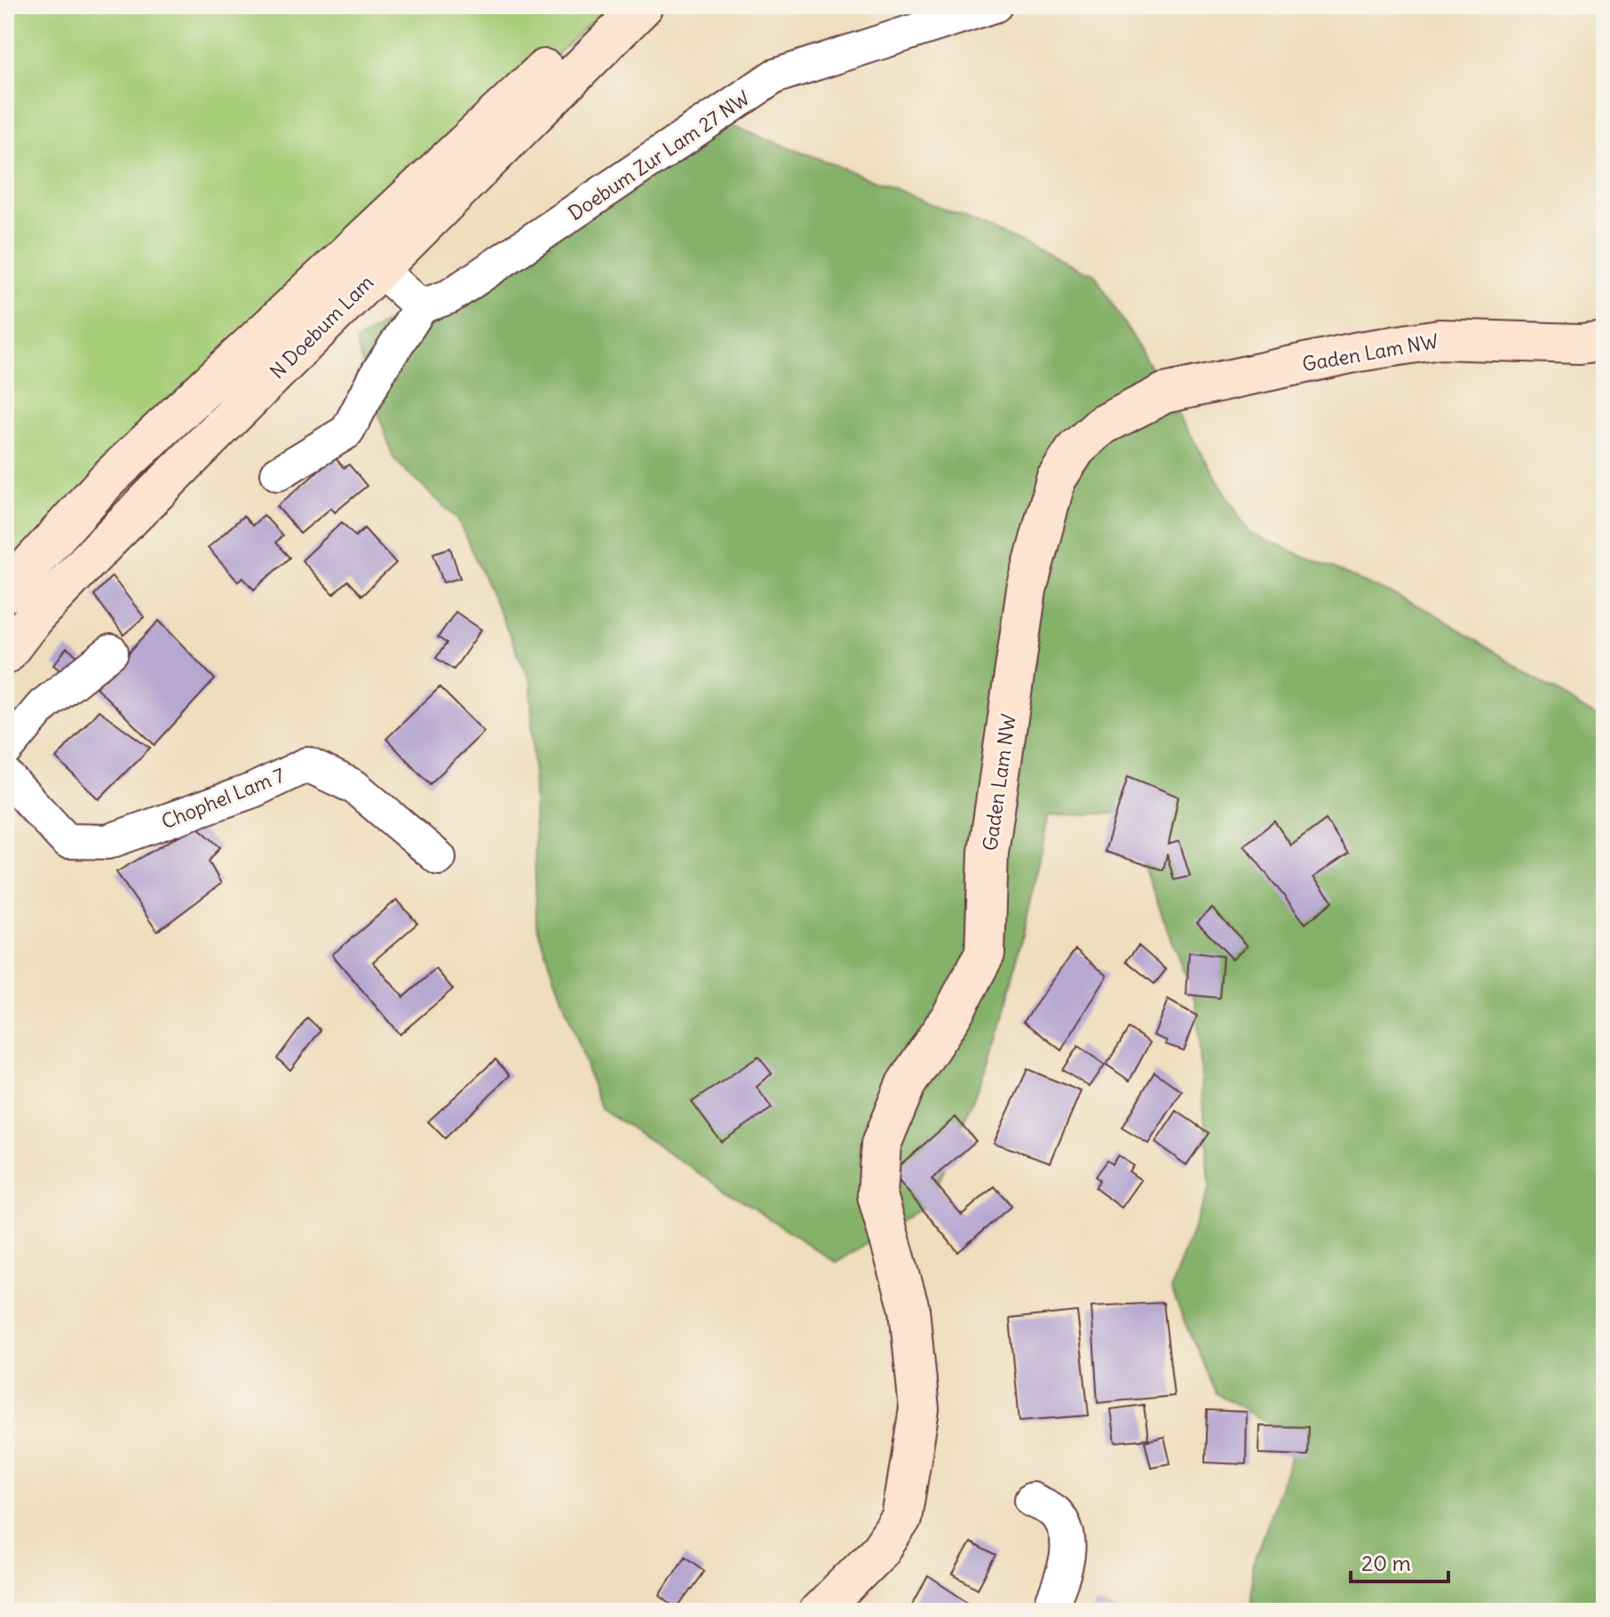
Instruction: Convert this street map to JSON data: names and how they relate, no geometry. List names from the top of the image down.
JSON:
{
  "streets": {
    "main road": ["N Doebum Lam", "Gaden Lam NW"],
    "street": ["Doebum Zur Lam 27 NW", "Chophel Lam 7"]
  },
  "scale_bar": "20 m"
}
